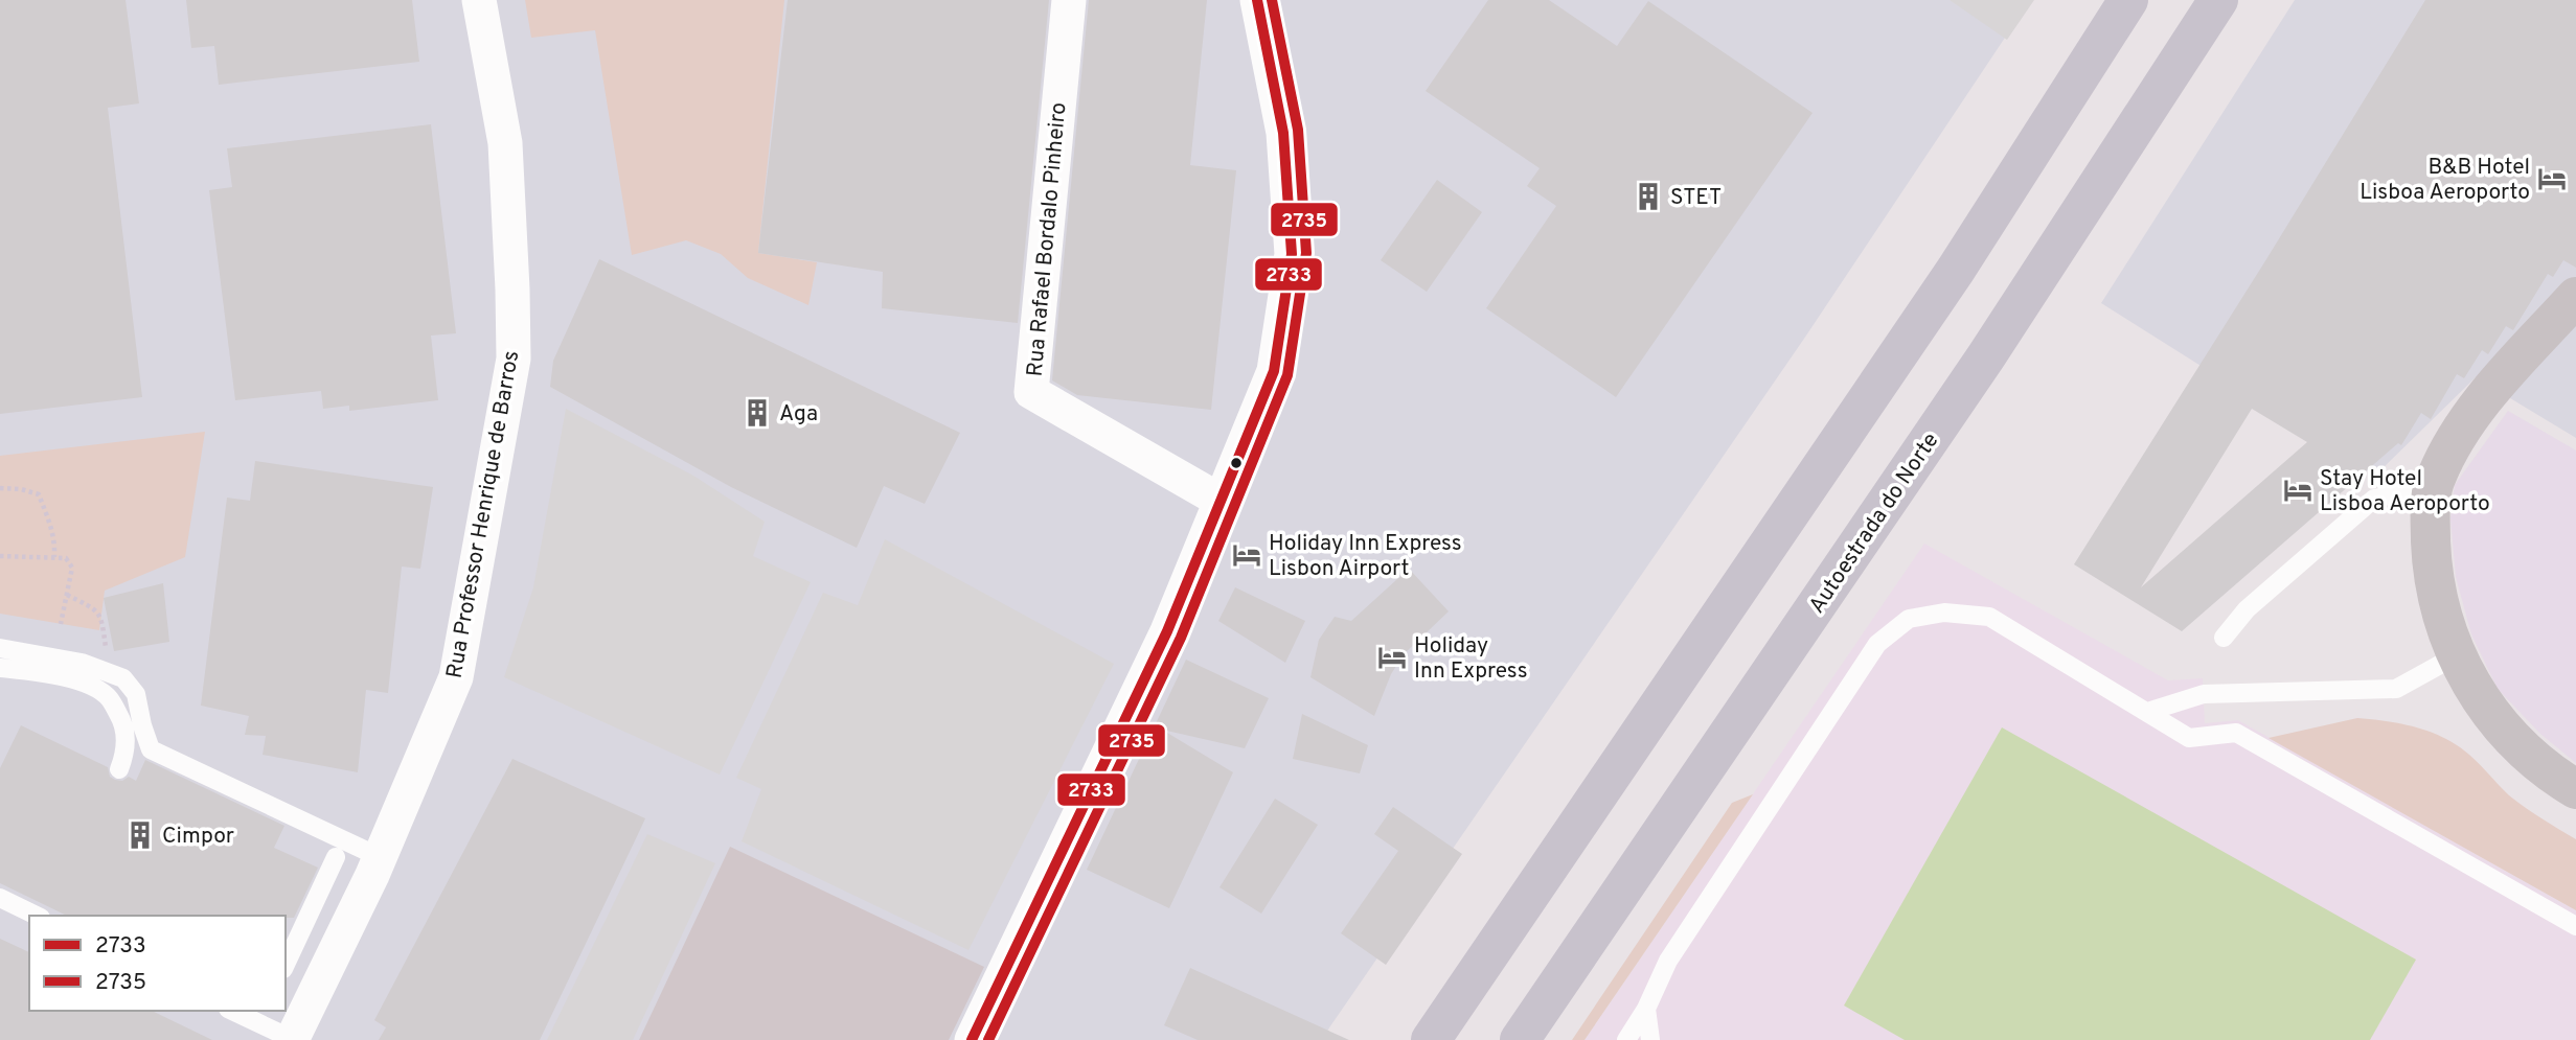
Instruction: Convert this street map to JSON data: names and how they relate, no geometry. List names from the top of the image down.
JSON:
{
  "streets": {
    "highway": ["Autoestrada do Norte"],
    "street": ["Rua Rafael Bordalo Pinheiro", "Rua Professor Henrique de Barros"]
  },
  "places": {
    "hotel": [
      "B&B Hotel Lisboa Aeroporto",
      "Stay Hotel Lisboa Aeroporto",
      "Holiday Inn Express Lisbon Airport",
      "Holiday Inn Express"
    ],
    "building": ["STET", "Aga", "Cimpor"]
  },
  "lines": ["transit line 2733", "transit line 2735"],
  "legend": ["2733", "2735"]
}
